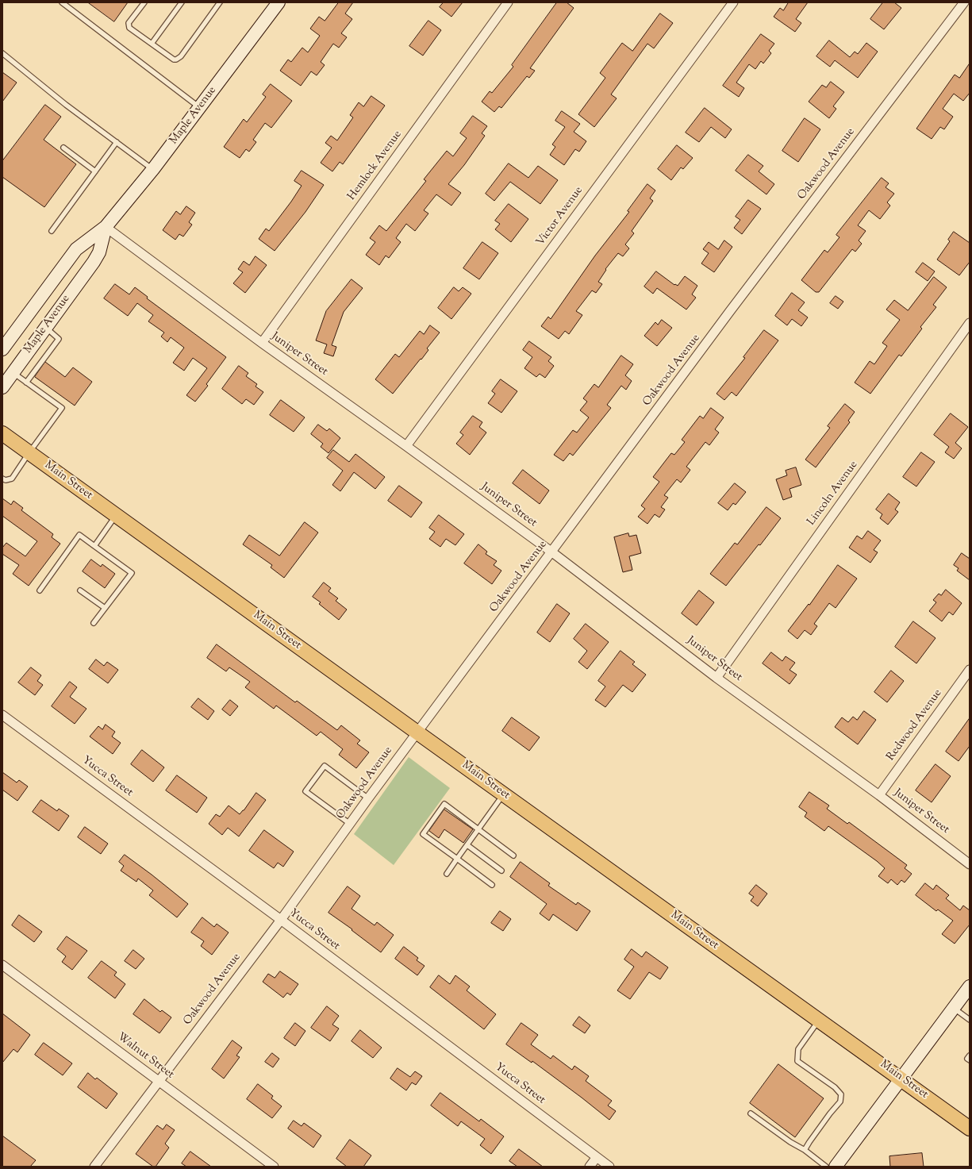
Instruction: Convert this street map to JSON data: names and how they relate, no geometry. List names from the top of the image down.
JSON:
{
  "streets": {
    "main road": ["Main Street"],
    "street": [
      "Maple Avenue",
      "Oakwood Avenue",
      "Hemlock Avenue",
      "Victor Avenue",
      "Juniper Street",
      "Lincoln Avenue",
      "Redwood Avenue",
      "Yucca Street",
      "Walnut Street"
    ]
  },
  "crossings": [
    ["Maple Avenue", "Juniper Street"],
    ["Oakwood Avenue", "Juniper Street"],
    ["Oakwood Avenue", "Main Street"],
    ["Oakwood Avenue", "Yucca Street"],
    ["Oakwood Avenue", "Walnut Street"],
    ["Hemlock Avenue", "Juniper Street"],
    ["Victor Avenue", "Juniper Street"],
    ["Juniper Street", "Lincoln Avenue"],
    ["Juniper Street", "Redwood Avenue"]
  ]
}
